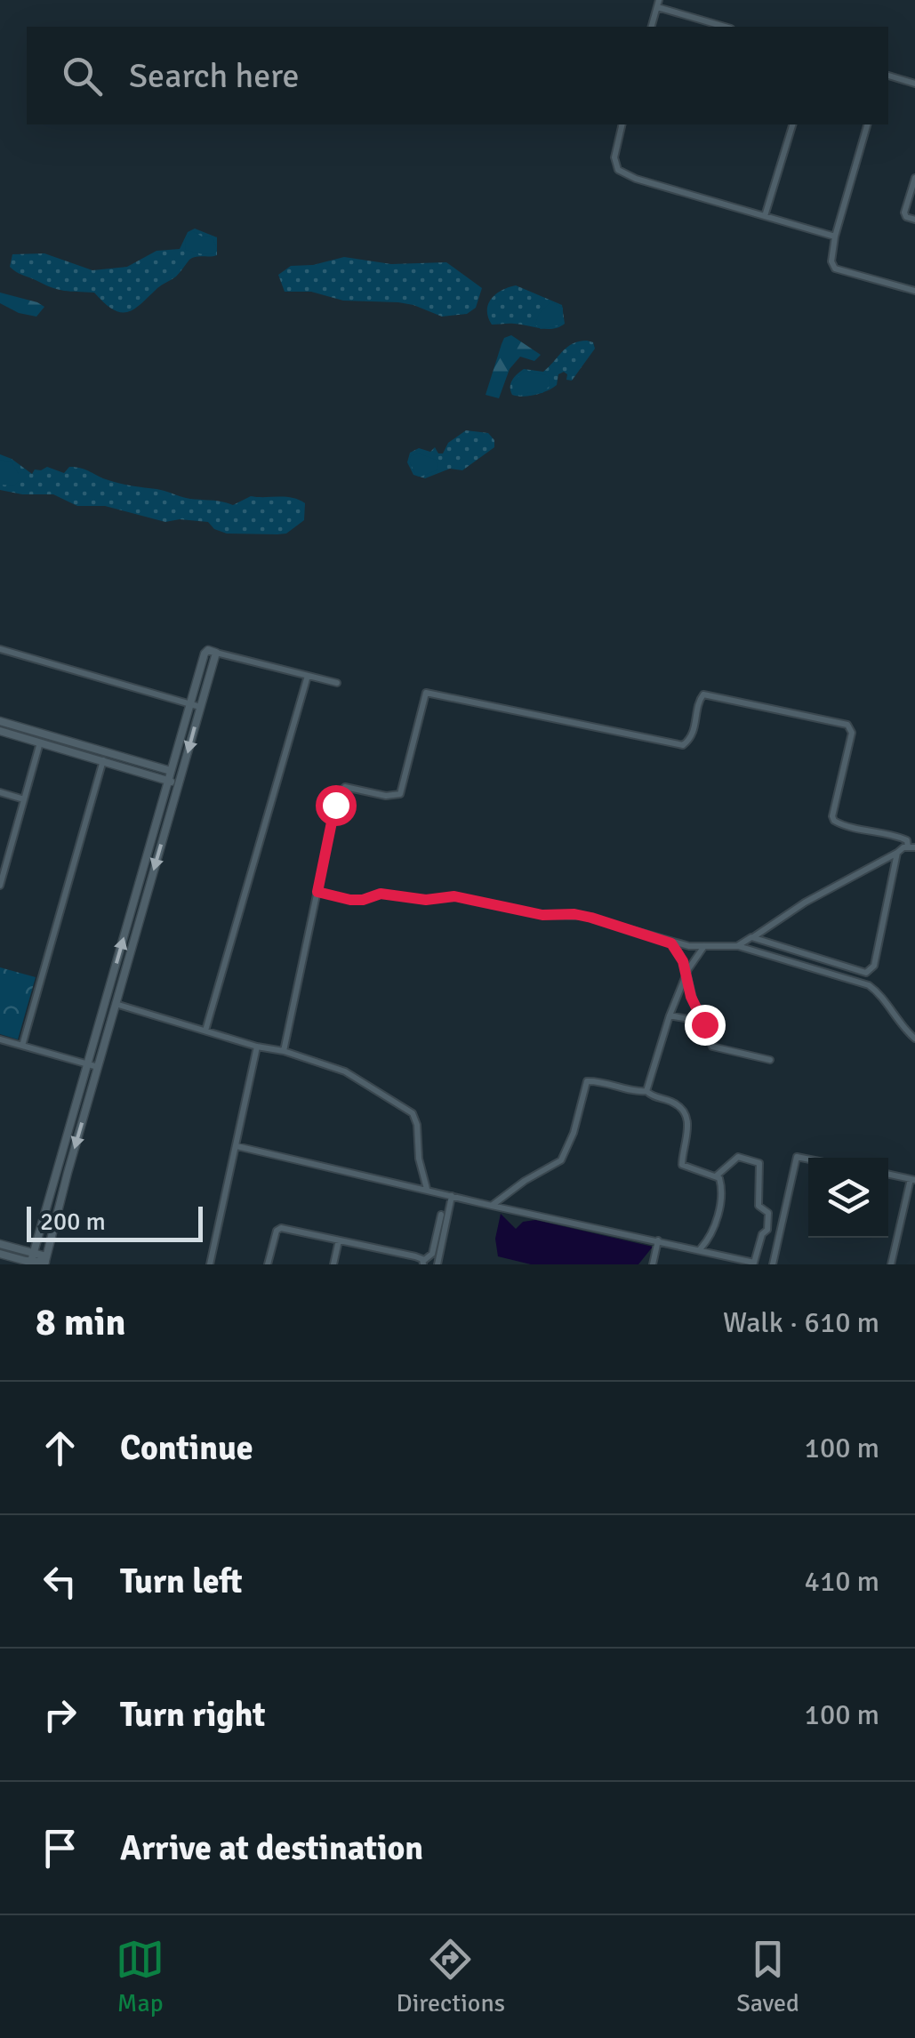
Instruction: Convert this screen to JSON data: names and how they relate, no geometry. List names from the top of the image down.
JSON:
{
  "scale_bar": "200 m",
  "page": {
    "search": "Search here",
    "scale": "200 m",
    "heading": ["8 min", "Walk · 610 m"],
    "list": [
      ["Continue", "100 m"],
      ["Turn left", "410 m"],
      ["Turn right", "100 m"],
      "Arrive at destination"
    ],
    "nav": ["Map", "Directions", "Saved"]
  }
}
